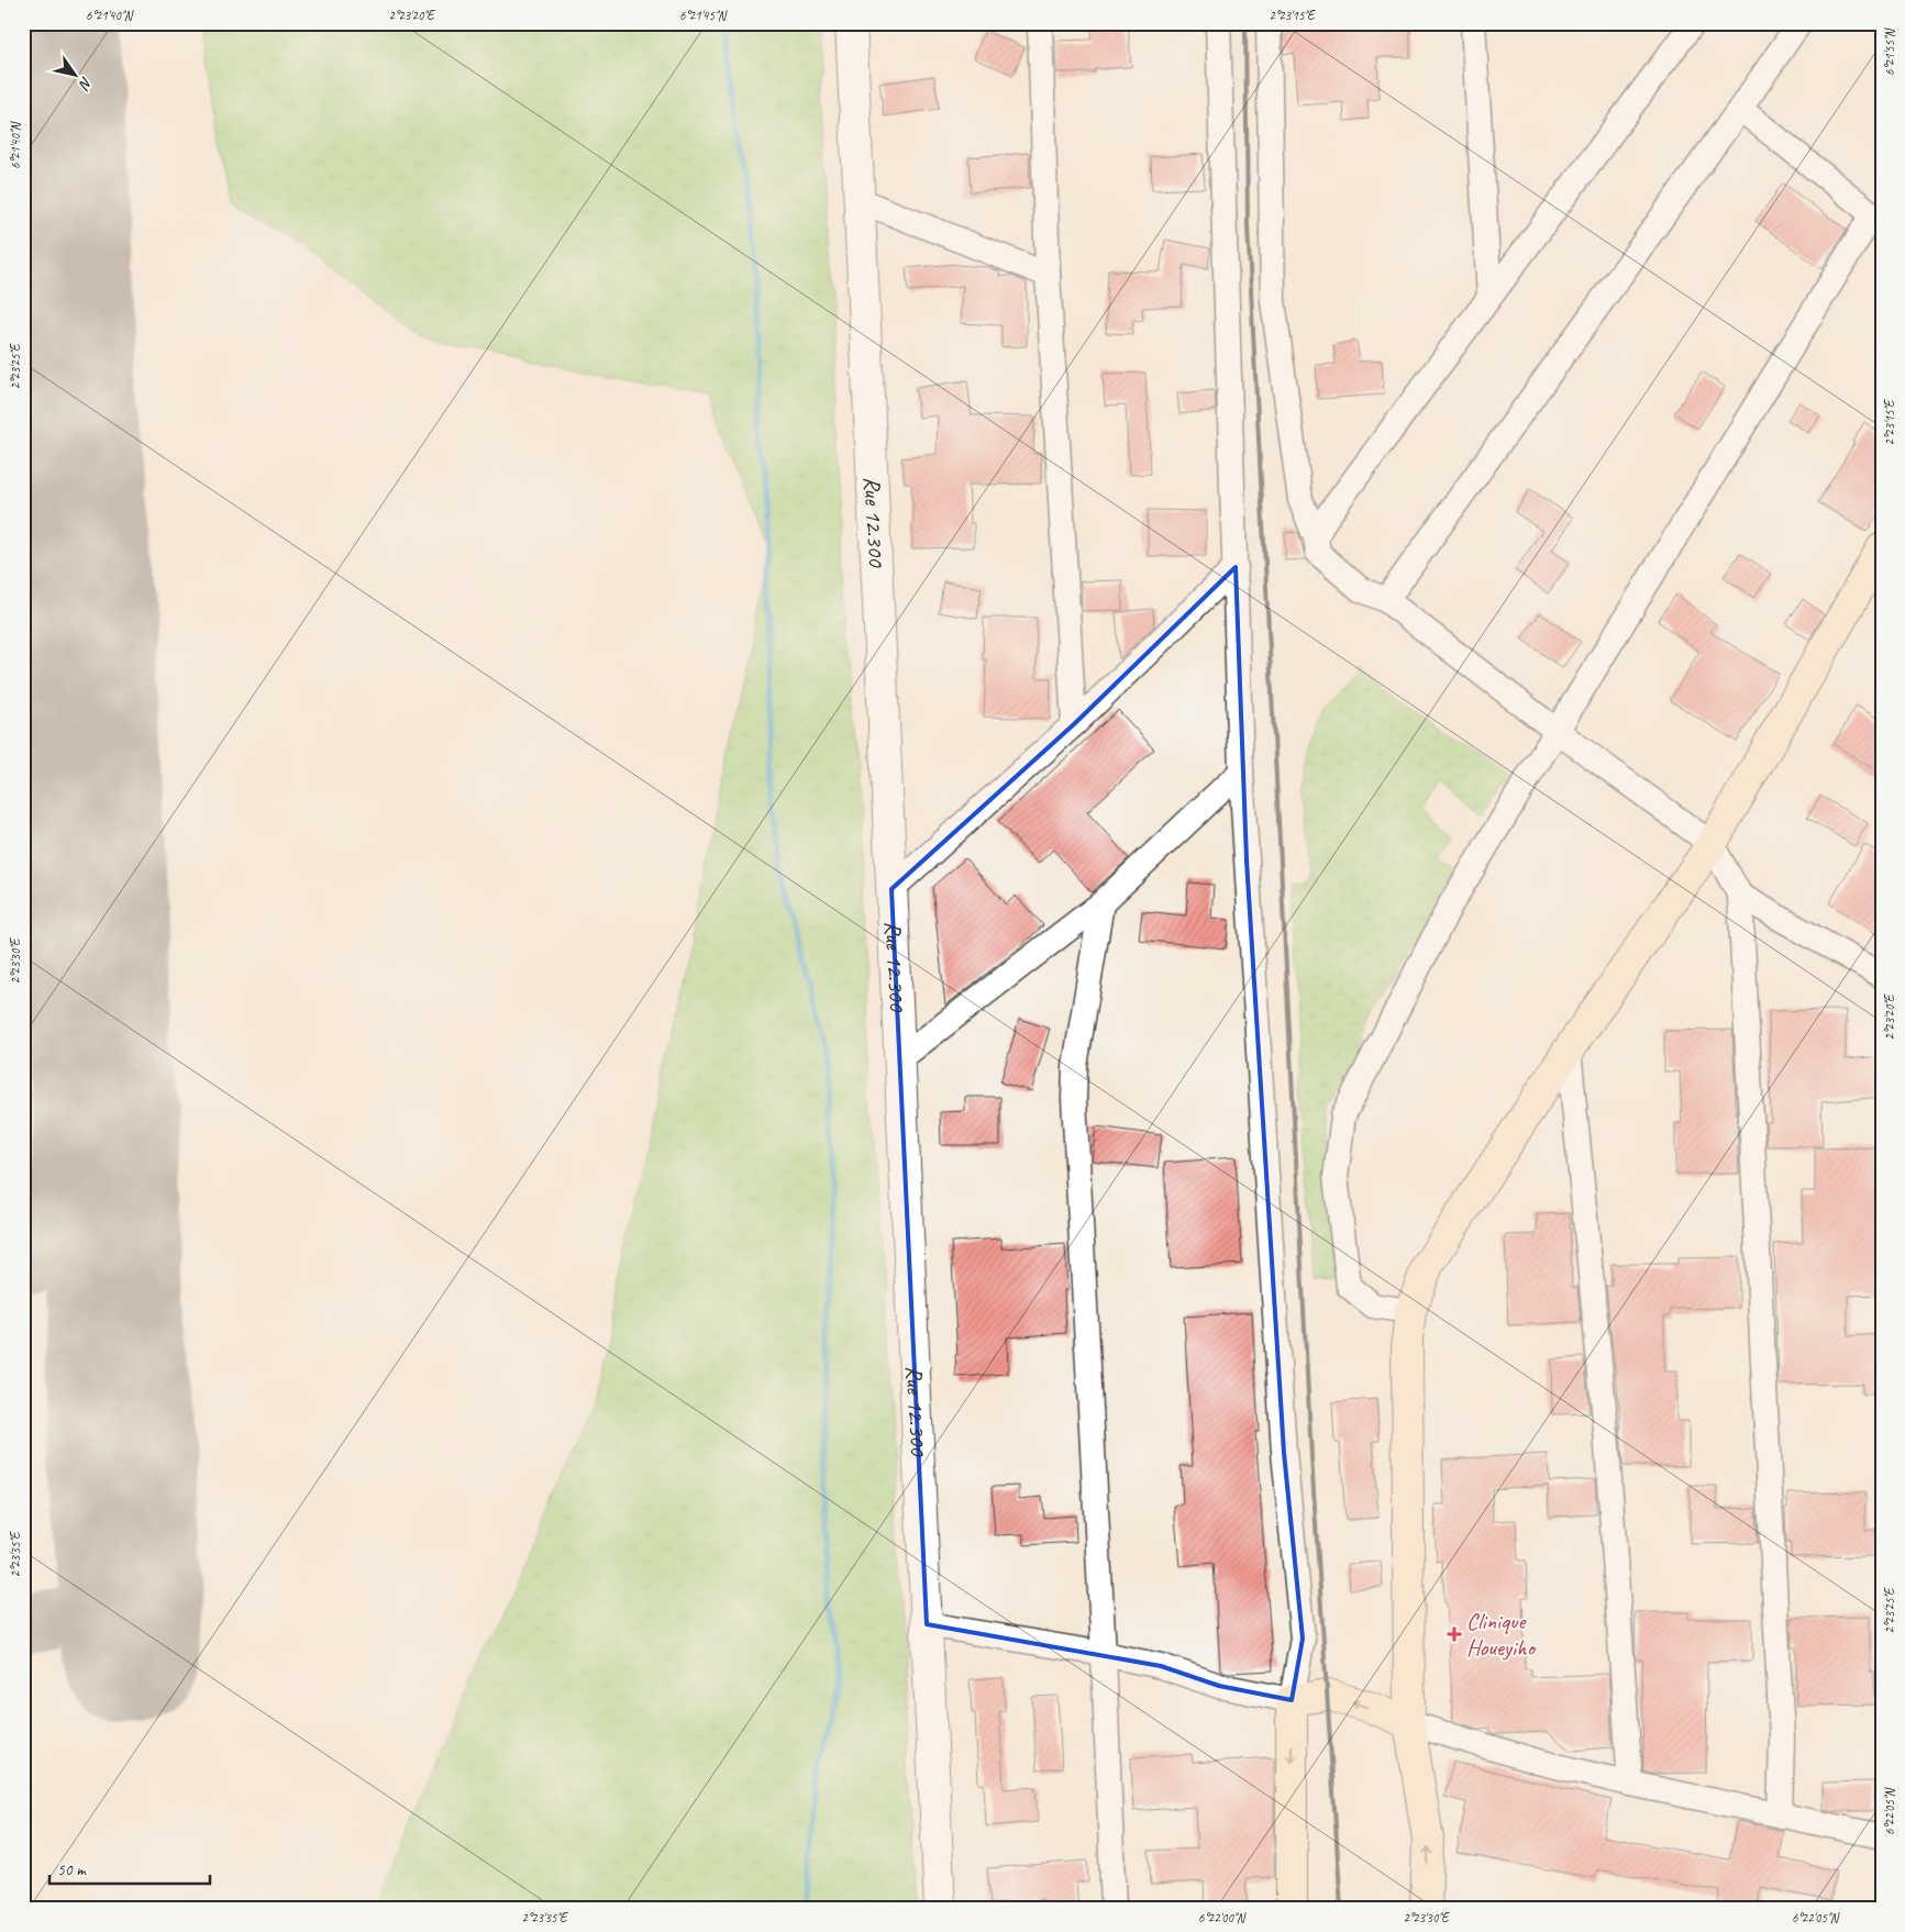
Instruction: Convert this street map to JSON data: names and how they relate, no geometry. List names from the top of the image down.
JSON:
{
  "streets": {
    "street": ["Rue 12.300"]
  },
  "places": {
    "health": ["Clinique Houeyiho"]
  },
  "scale_bar": "50 m",
  "north": "bottom right",
  "coordinates": [
    "6°21'40\"N",
    "2°23'20\"E",
    "6°21'45\"N",
    "2°23'15\"E",
    "6°21'55\"N",
    "2°23'25\"E",
    "2°23'30\"E",
    "2°23'35\"E",
    "6°22'05\"N",
    "6°22'00\"N"
  ]
}
